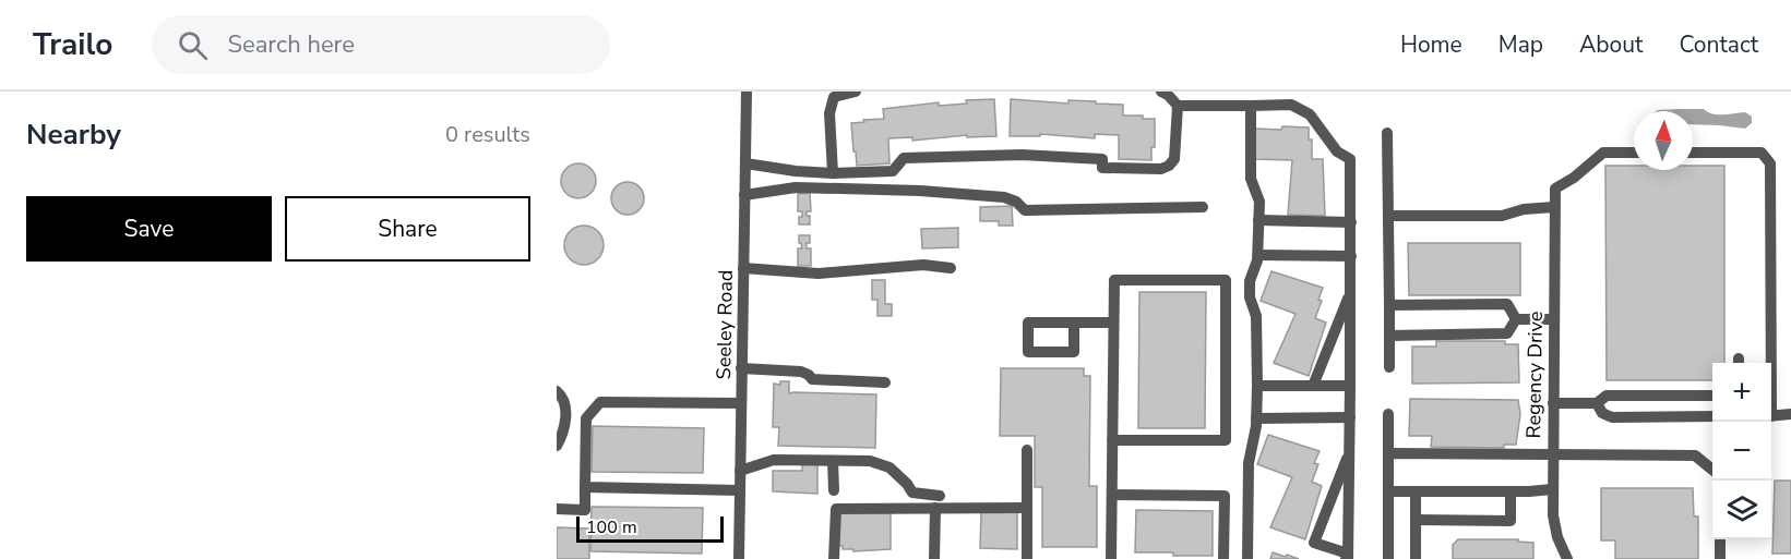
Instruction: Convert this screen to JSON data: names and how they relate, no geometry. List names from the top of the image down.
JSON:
{
  "streets": {
    "street": ["Seeley Road", "Regency Drive"]
  },
  "scale_bar": "100 m",
  "north": "top",
  "page": {
    "header": "Trailo",
    "search": "Search here",
    "nav": [
      "Home",
      "Map",
      "About",
      "Contact"
    ],
    "heading": ["Nearby", "0 results"],
    "buttons": ["Save", "Share"],
    "map_buttons": ["+", "−"],
    "scale": "100 m"
  }
}
